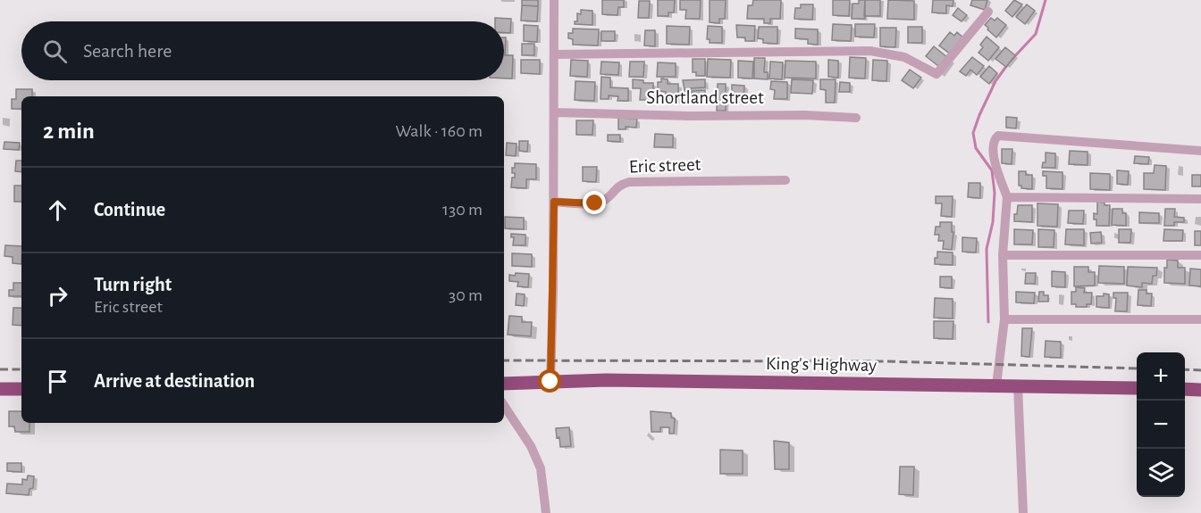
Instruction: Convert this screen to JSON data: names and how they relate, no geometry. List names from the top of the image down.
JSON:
{
  "streets": {
    "highway": ["King's Highway"],
    "street": ["Shortland street", "Eric street"]
  },
  "page": {
    "search": "Search here",
    "heading": ["2 min", "Walk · 160 m"],
    "list": [
      ["Continue", "130 m"],
      ["Turn right", "Eric street", "30 m"],
      "Arrive at destination"
    ],
    "map_buttons": ["+", "−"]
  }
}
